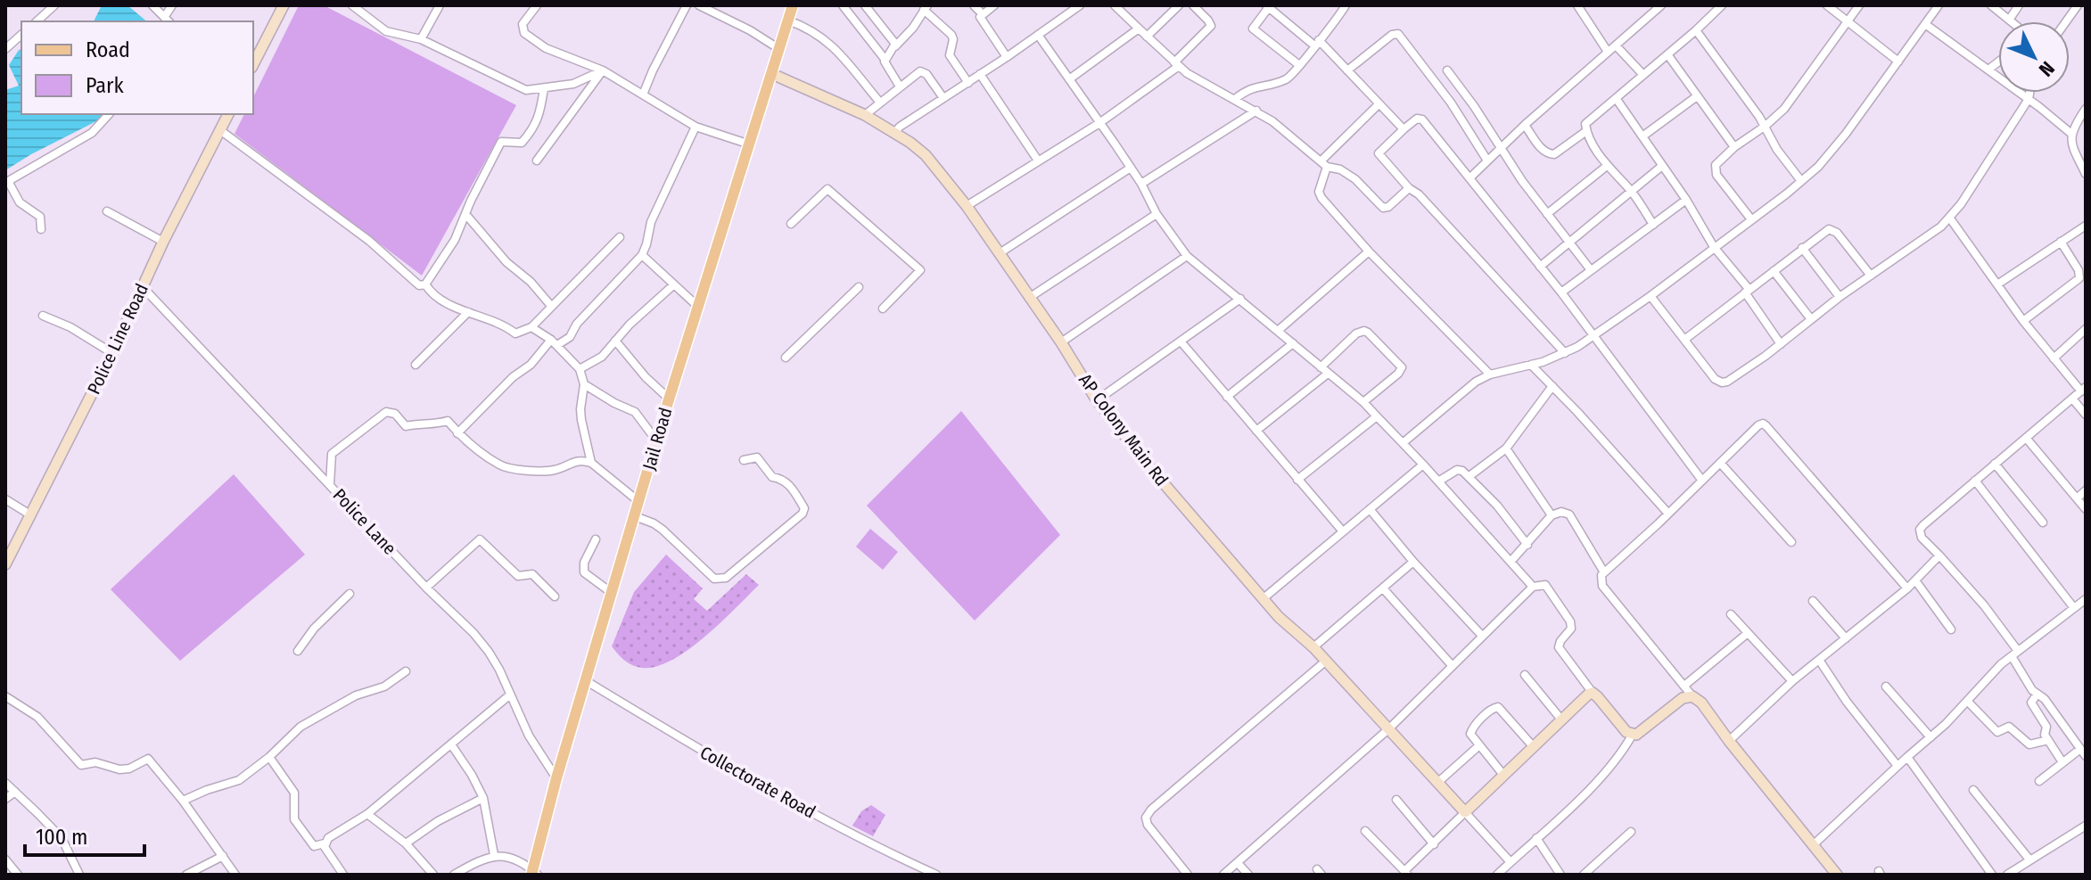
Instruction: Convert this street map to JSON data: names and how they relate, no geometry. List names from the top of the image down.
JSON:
{
  "streets": {
    "main road": ["Jail Road"],
    "street": [
      "Police Line Road",
      "AP Colony Main Rd",
      "Police Lane",
      "Collectorate Road"
    ]
  },
  "crossings": [
    ["Police Line Road", "Police Lane"],
    ["AP Colony Main Rd", "Jail Road"],
    ["Jail Road", "Police Lane"],
    ["Jail Road", "Collectorate Road"]
  ],
  "legend": ["Road", "Park"],
  "scale_bar": "100 m",
  "north": "bottom right"
}
